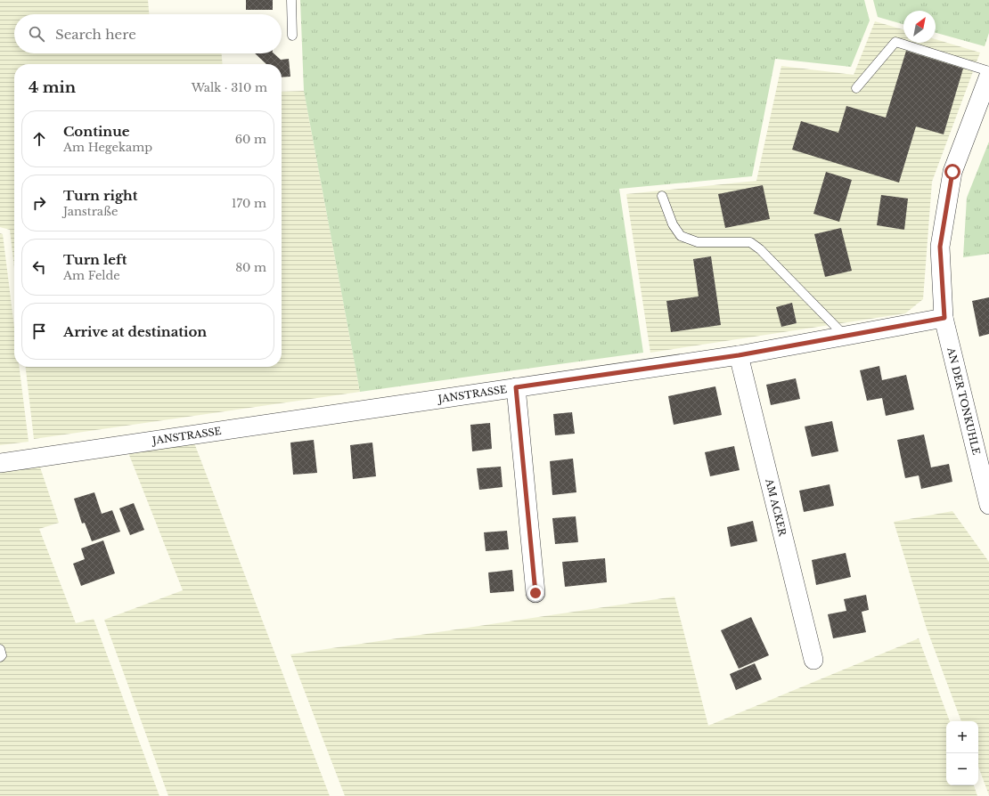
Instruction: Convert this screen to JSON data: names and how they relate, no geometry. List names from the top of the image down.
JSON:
{
  "streets": {
    "street": ["JANSTRASSE", "AN DER TONKUHLE", "AM ACKER"]
  },
  "crossings": [
    ["JANSTRASSE", "AN DER TONKUHLE"],
    ["JANSTRASSE", "AM ACKER"]
  ],
  "north": "top right",
  "page": {
    "search": "Search here",
    "heading": ["4 min", "Walk · 310 m"],
    "list": [
      ["Continue", "Am Hegekamp", "60 m"],
      ["Turn right", "Janstraße", "170 m"],
      ["Turn left", "Am Felde", "80 m"],
      "Arrive at destination"
    ],
    "map_buttons": ["+", "−"]
  }
}
